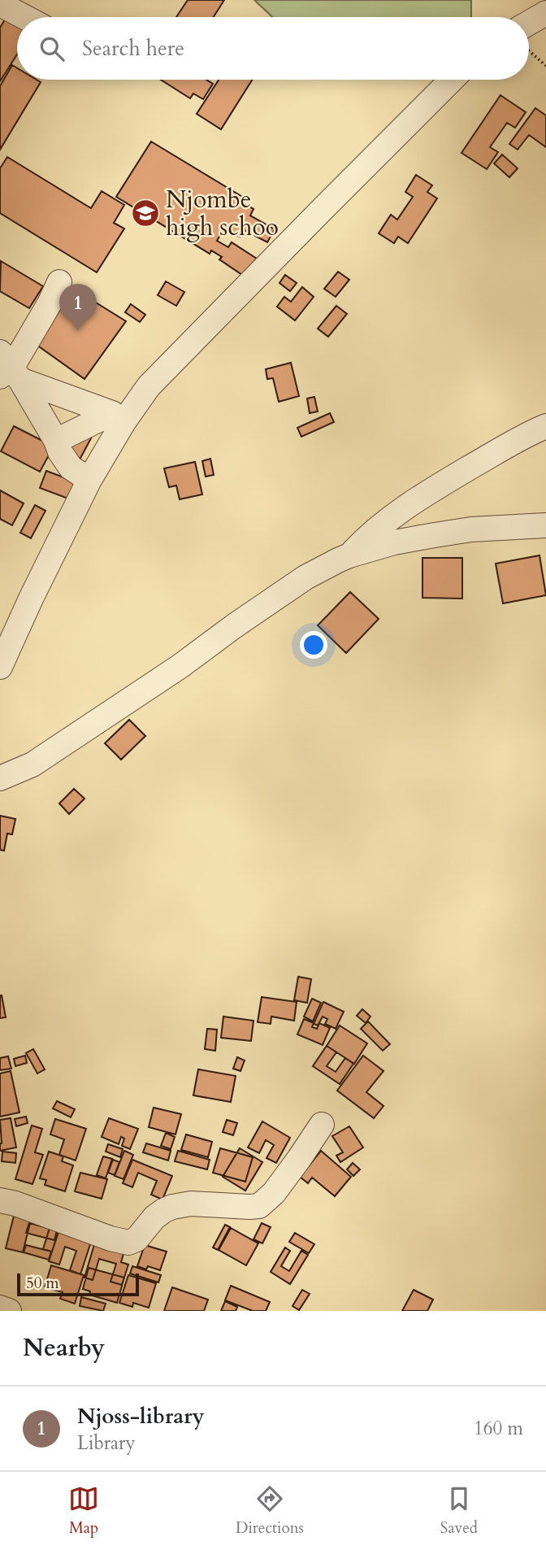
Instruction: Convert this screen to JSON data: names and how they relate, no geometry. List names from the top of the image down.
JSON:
{
  "places": {
    "school or university": ["Njombe high schoo"]
  },
  "scale_bar": "50 m",
  "page": {
    "search": "Search here",
    "pins": "1",
    "scale": "50 m",
    "heading": "Nearby",
    "list": [
      {
        "mark": "1",
        "name": "Njoss-library",
        "note": "Library",
        "value": "160 m"
      }
    ],
    "nav": ["Map", "Directions", "Saved"]
  }
}
